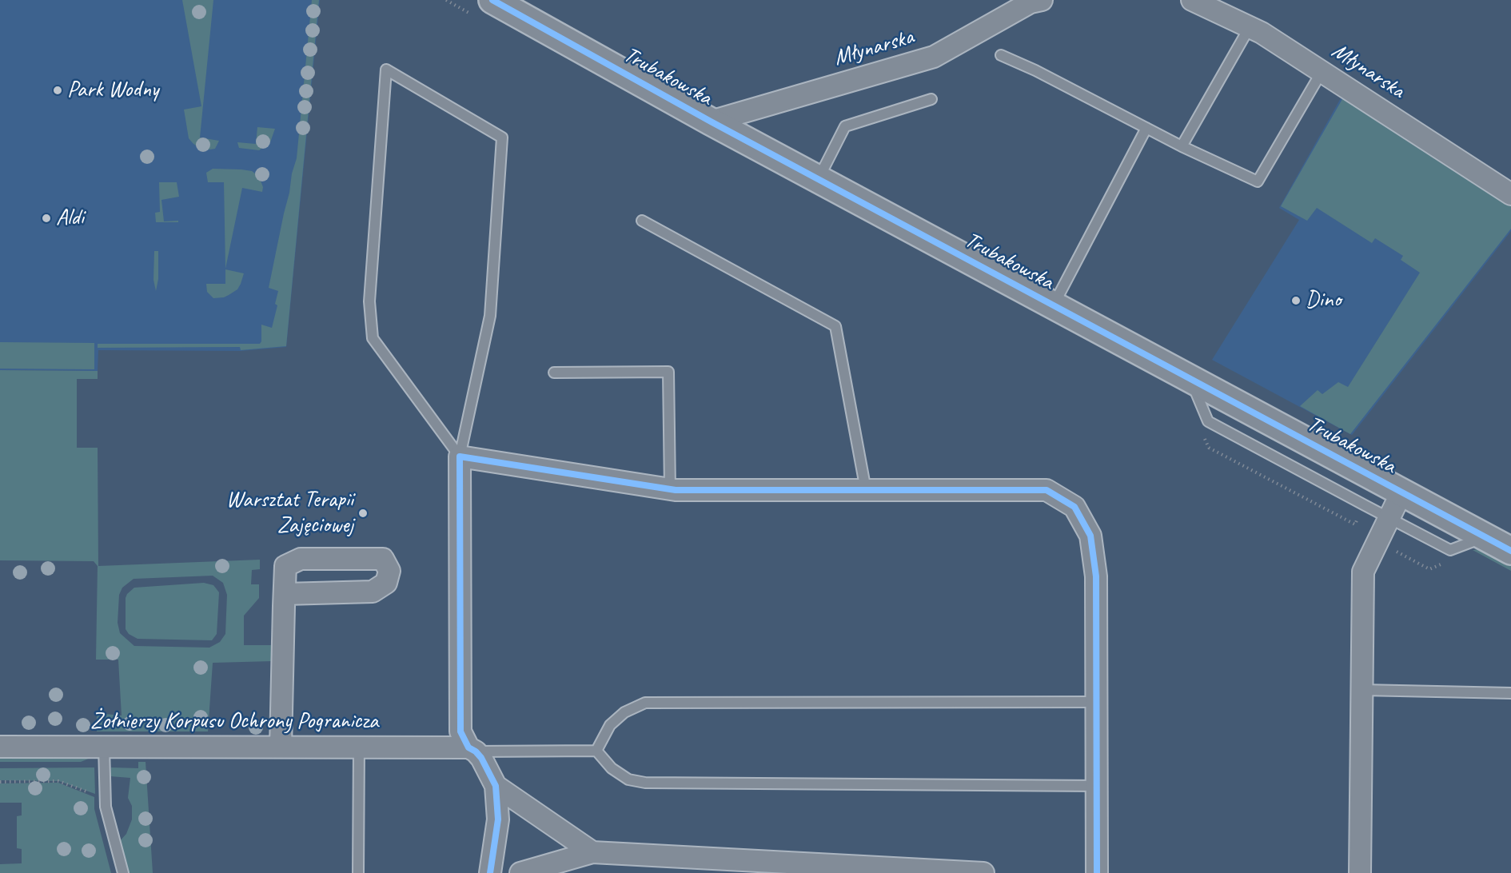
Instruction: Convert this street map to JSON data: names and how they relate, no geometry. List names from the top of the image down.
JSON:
{
  "streets": {
    "street": ["Młynarska", "Trubakowska", "Żołnierzy Korpusu Ochrony Pogranicza"]
  },
  "crossings": [
    ["Młynarska", "Trubakowska"]
  ],
  "places": [
    "Park Wodny",
    "Aldi",
    "Dino",
    "Warsztat Terapii Zajęciowej"
  ]
}
